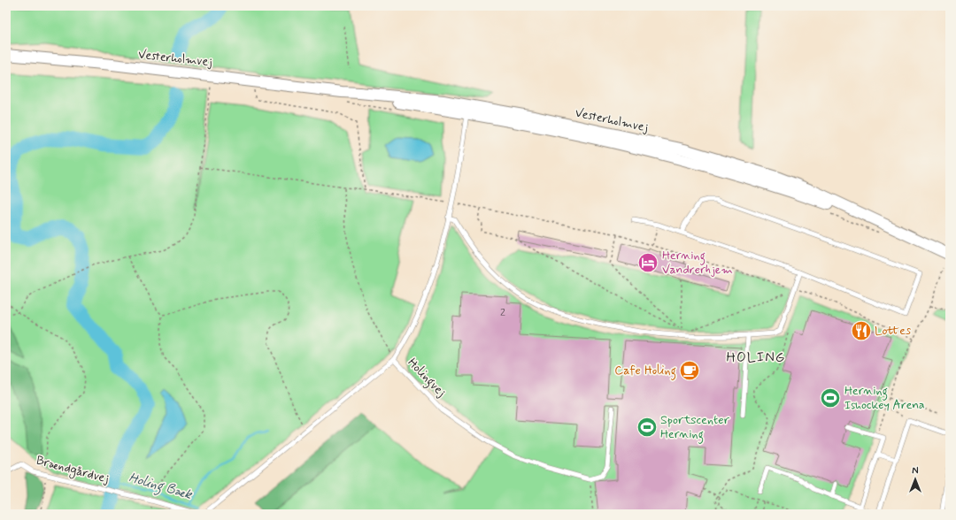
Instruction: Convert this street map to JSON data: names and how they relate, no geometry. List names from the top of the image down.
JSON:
{
  "streets": {
    "street": ["Vesterholmvej"],
    "lane": ["Holingvej", "Brændgårdvej"]
  },
  "districts": ["HOLING"],
  "water": ["Holing Bæk"],
  "places": {
    "hotel": ["Herning Vandrerhjem"],
    "restaurant": ["Lottes"],
    "cafe": ["Cafe Holing"],
    "sports": ["Herning Ishockey Arena", "Sportscenter Herning"]
  },
  "house_numbers": ["2"],
  "north": "top"
}
